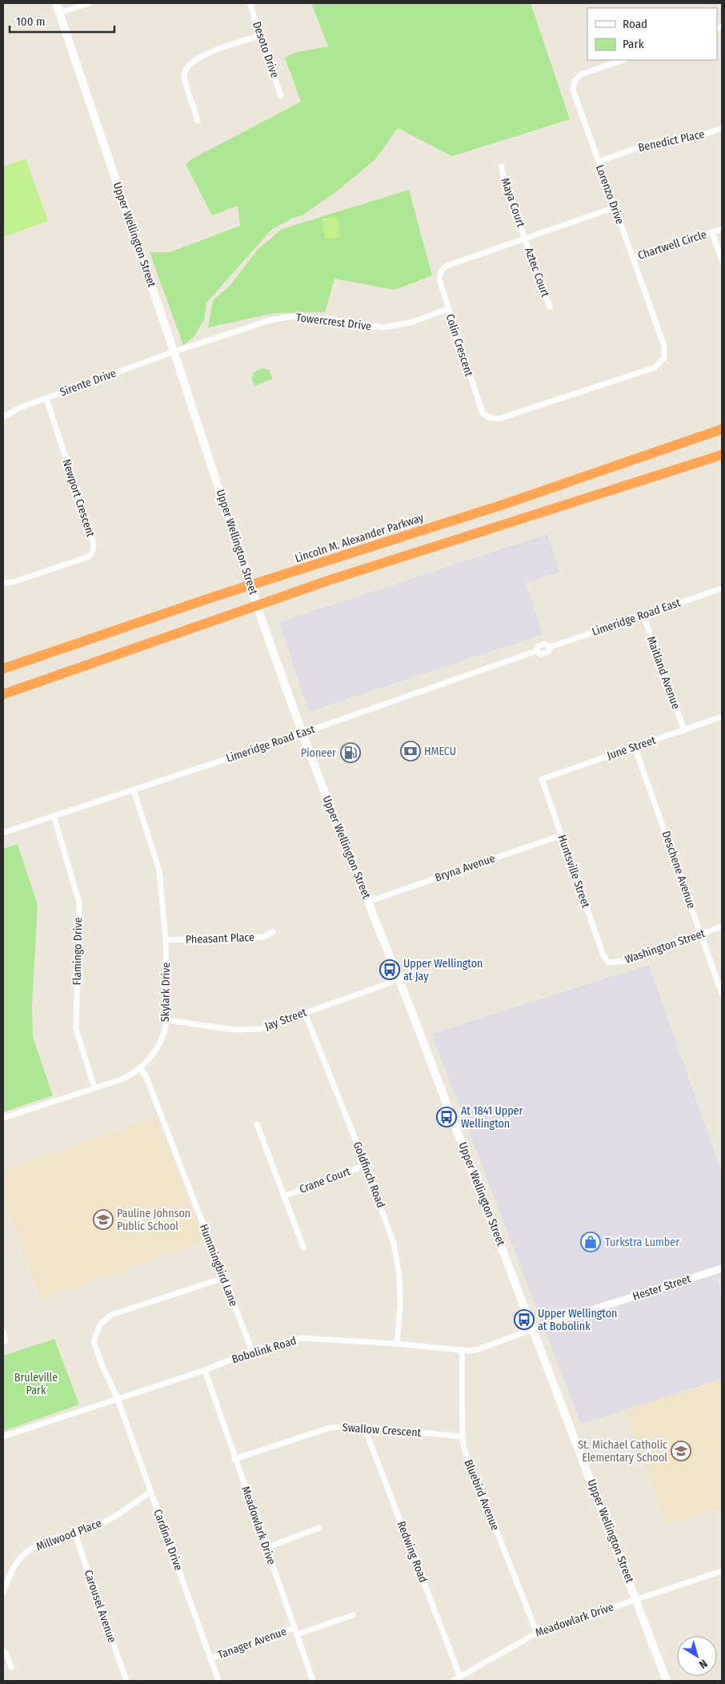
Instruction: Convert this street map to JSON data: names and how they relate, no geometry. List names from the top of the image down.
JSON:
{
  "streets": {
    "highway": ["Lincoln M. Alexander Parkway"],
    "main road": ["Upper Wellington Street"],
    "street": [
      "Desoto Drive",
      "Benedict Place",
      "Lorenzo Drive",
      "Maya Court",
      "Chartwell Circle",
      "Aztec Court",
      "Towercrest Drive",
      "Colin Crescent",
      "Sirente Drive",
      "Newport Crescent",
      "Limeridge Road East",
      "Maitland Avenue",
      "June Street",
      "Bryna Avenue",
      "Deschene Avenue",
      "Huntsville Street",
      "Pheasant Place",
      "Washington Street",
      "Flamingo Drive",
      "Skylark Drive",
      "Jay Street",
      "Goldfinch Road",
      "Crane Court",
      "Hummingbird Lane",
      "Hester Street",
      "Bobolink Road",
      "Swallow Crescent",
      "Bluebird Avenue",
      "Meadowlark Drive",
      "Millwood Place",
      "Cardinal Drive",
      "Redwing Road",
      "Carousel Avenue",
      "Tanager Avenue"
    ]
  },
  "crossings": [
    ["Benedict Place", "Lorenzo Drive"],
    ["Lorenzo Drive", "Chartwell Circle"],
    ["Lorenzo Drive", "Colin Crescent"],
    ["Maya Court", "Aztec Court"],
    ["Maya Court", "Colin Crescent"],
    ["Upper Wellington Street", "Towercrest Drive"],
    ["Upper Wellington Street", "Sirente Drive"],
    ["Upper Wellington Street", "Limeridge Road East"],
    ["Upper Wellington Street", "Bryna Avenue"],
    ["Upper Wellington Street", "Jay Street"],
    ["Upper Wellington Street", "Hester Street"],
    ["Upper Wellington Street", "Bobolink Road"],
    ["Upper Wellington Street", "Meadowlark Drive"],
    ["Aztec Court", "Colin Crescent"],
    ["Towercrest Drive", "Colin Crescent"],
    ["Towercrest Drive", "Sirente Drive"],
    ["Sirente Drive", "Newport Crescent"],
    ["Limeridge Road East", "Maitland Avenue"],
    ["Limeridge Road East", "Flamingo Drive"],
    ["Limeridge Road East", "Skylark Drive"],
    ["Maitland Avenue", "June Street"],
    ["June Street", "Deschene Avenue"],
    ["June Street", "Huntsville Street"],
    ["Bryna Avenue", "Huntsville Street"],
    ["Deschene Avenue", "Washington Street"],
    ["Huntsville Street", "Washington Street"],
    ["Pheasant Place", "Skylark Drive"],
    ["Flamingo Drive", "Skylark Drive"],
    ["Skylark Drive", "Jay Street"],
    ["Skylark Drive", "Hummingbird Lane"],
    ["Jay Street", "Goldfinch Road"],
    ["Goldfinch Road", "Crane Court"],
    ["Goldfinch Road", "Bobolink Road"],
    ["Hummingbird Lane", "Bobolink Road"],
    ["Hummingbird Lane", "Cardinal Drive"],
    ["Hester Street", "Bobolink Road"],
    ["Bobolink Road", "Bluebird Avenue"],
    ["Bobolink Road", "Meadowlark Drive"],
    ["Bobolink Road", "Cardinal Drive"],
    ["Swallow Crescent", "Bluebird Avenue"],
    ["Swallow Crescent", "Meadowlark Drive"],
    ["Swallow Crescent", "Redwing Road"],
    ["Bluebird Avenue", "Meadowlark Drive"],
    ["Meadowlark Drive", "Redwing Road"],
    ["Meadowlark Drive", "Tanager Avenue"],
    ["Millwood Place", "Cardinal Drive"],
    ["Millwood Place", "Carousel Avenue"],
    ["Cardinal Drive", "Tanager Avenue"]
  ],
  "parks": ["Bruleville Park"],
  "places": {
    "bank": ["HMECU"],
    "fuel station": ["Pioneer"],
    "bus stop": ["Upper Wellington at Jay", "At 1841 Upper Wellington", "Upper Wellington at Bobolink"],
    "school or university": ["Pauline Johnson Public School", "St. Michael Catholic Elementary School"],
    "shop": ["Turkstra Lumber"]
  },
  "legend": ["Road", "Park"],
  "scale_bar": "100 m",
  "north": "bottom right"
}
